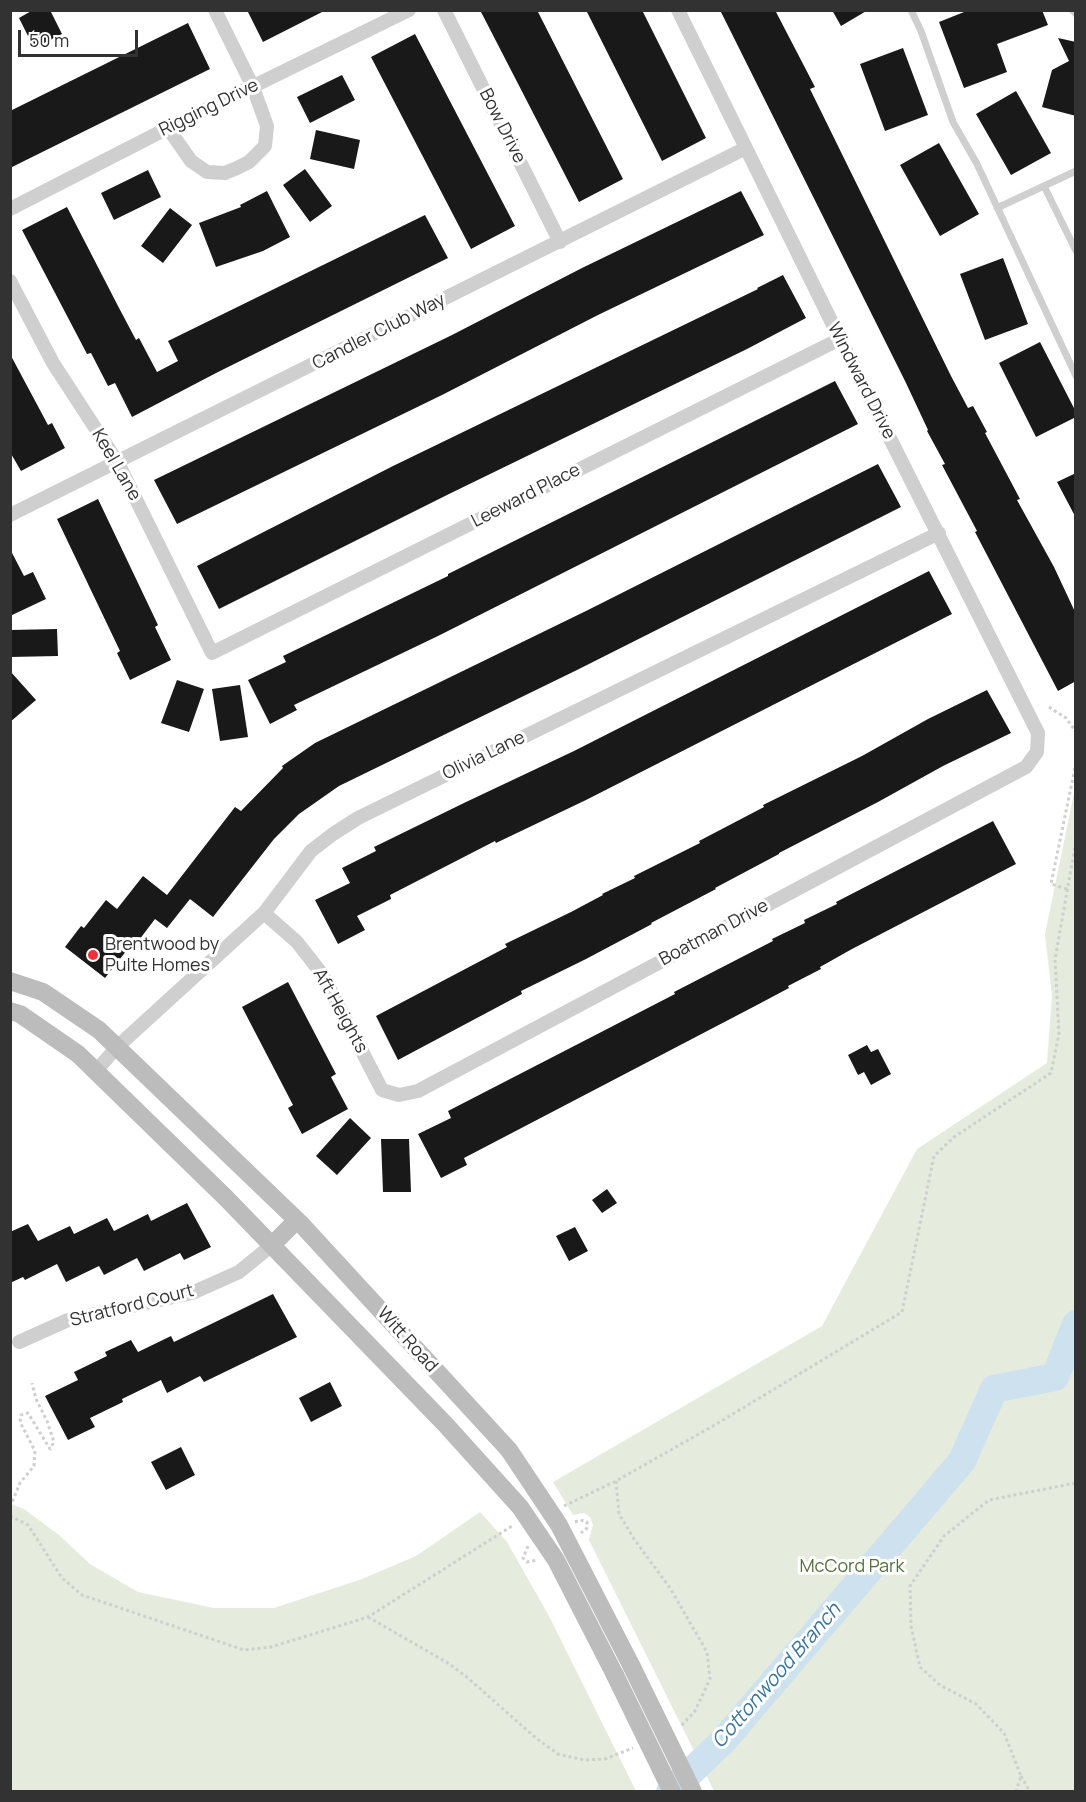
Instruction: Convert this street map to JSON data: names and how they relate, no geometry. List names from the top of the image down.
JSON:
{
  "streets": {
    "street": [
      "Rigging Drive",
      "Bow Drive",
      "Candler Club Way",
      "Windward Drive",
      "Keel Lane",
      "Leeward Place",
      "Olivia Lane",
      "Boatman Drive",
      "Aft Heights",
      "Stratford Court",
      "Witt Road"
    ]
  },
  "crossings": [
    ["Bow Drive", "Candler Club Way"],
    ["Candler Club Way", "Windward Drive"],
    ["Candler Club Way", "Keel Lane"],
    ["Windward Drive", "Leeward Place"],
    ["Windward Drive", "Olivia Lane"],
    ["Windward Drive", "Boatman Drive"],
    ["Keel Lane", "Leeward Place"],
    ["Olivia Lane", "Aft Heights"],
    ["Olivia Lane", "Witt Road"],
    ["Boatman Drive", "Aft Heights"],
    ["Stratford Court", "Witt Road"]
  ],
  "water": ["Cottonwood Branch"],
  "parks": ["McCord Park"],
  "places": ["Brentwood by Pulte Homes"],
  "scale_bar": "50 m"
}
